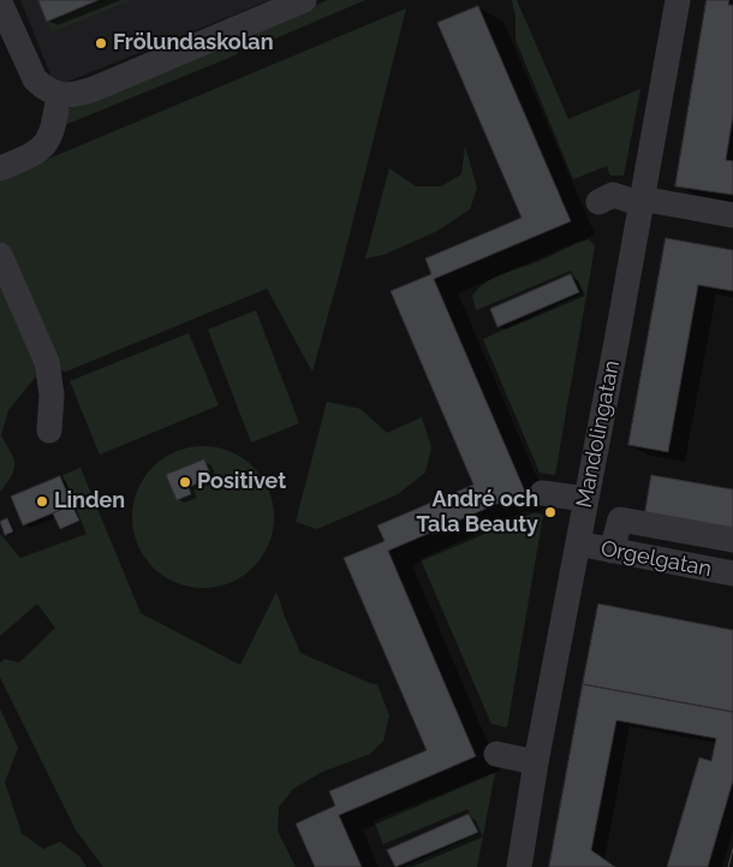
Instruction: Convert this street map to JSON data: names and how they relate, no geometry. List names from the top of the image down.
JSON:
{
  "streets": {
    "street": ["Mandolingatan", "Orgelgatan"]
  },
  "crossings": [
    ["Mandolingatan", "Orgelgatan"]
  ],
  "places": [
    "Frölundaskolan",
    "Positivet",
    "Linden",
    "André och Tala Beauty"
  ]
}
